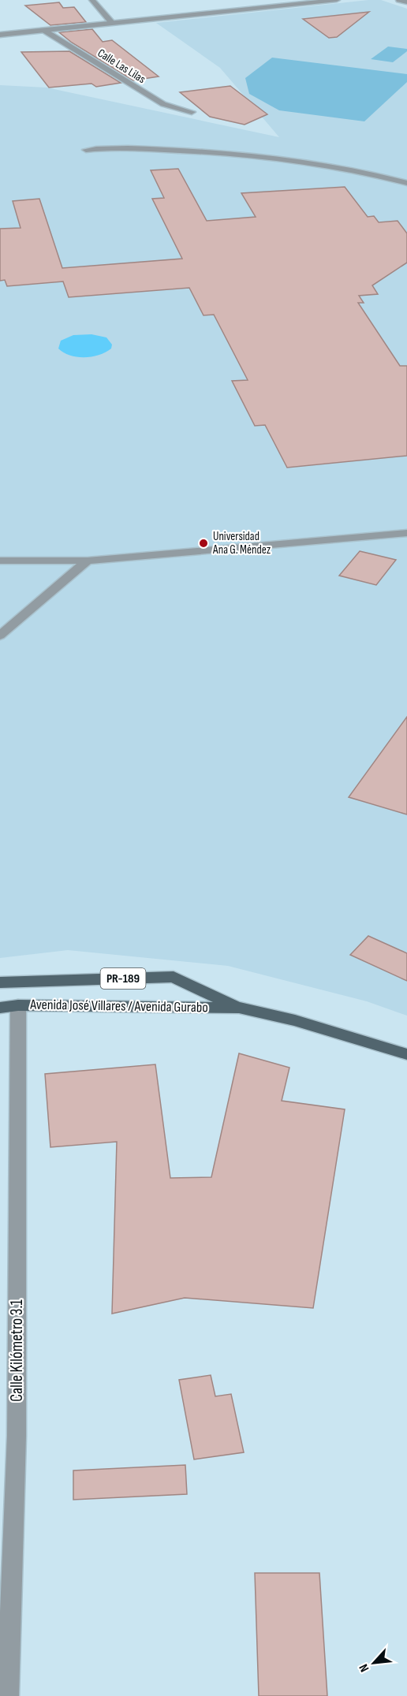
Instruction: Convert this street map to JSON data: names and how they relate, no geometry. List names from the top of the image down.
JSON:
{
  "streets": {
    "main road": ["PR-189", "Avenida José Villares / Avenida Gurabo"],
    "street": ["Calle Las Lilas", "Calle Kilómetro 3.1"]
  },
  "crossings": [
    ["Avenida José Villares / Avenida Gurabo", "Calle Kilómetro 3.1"]
  ],
  "places": ["Universidad Ana G. Méndez"],
  "north": "bottom left"
}
